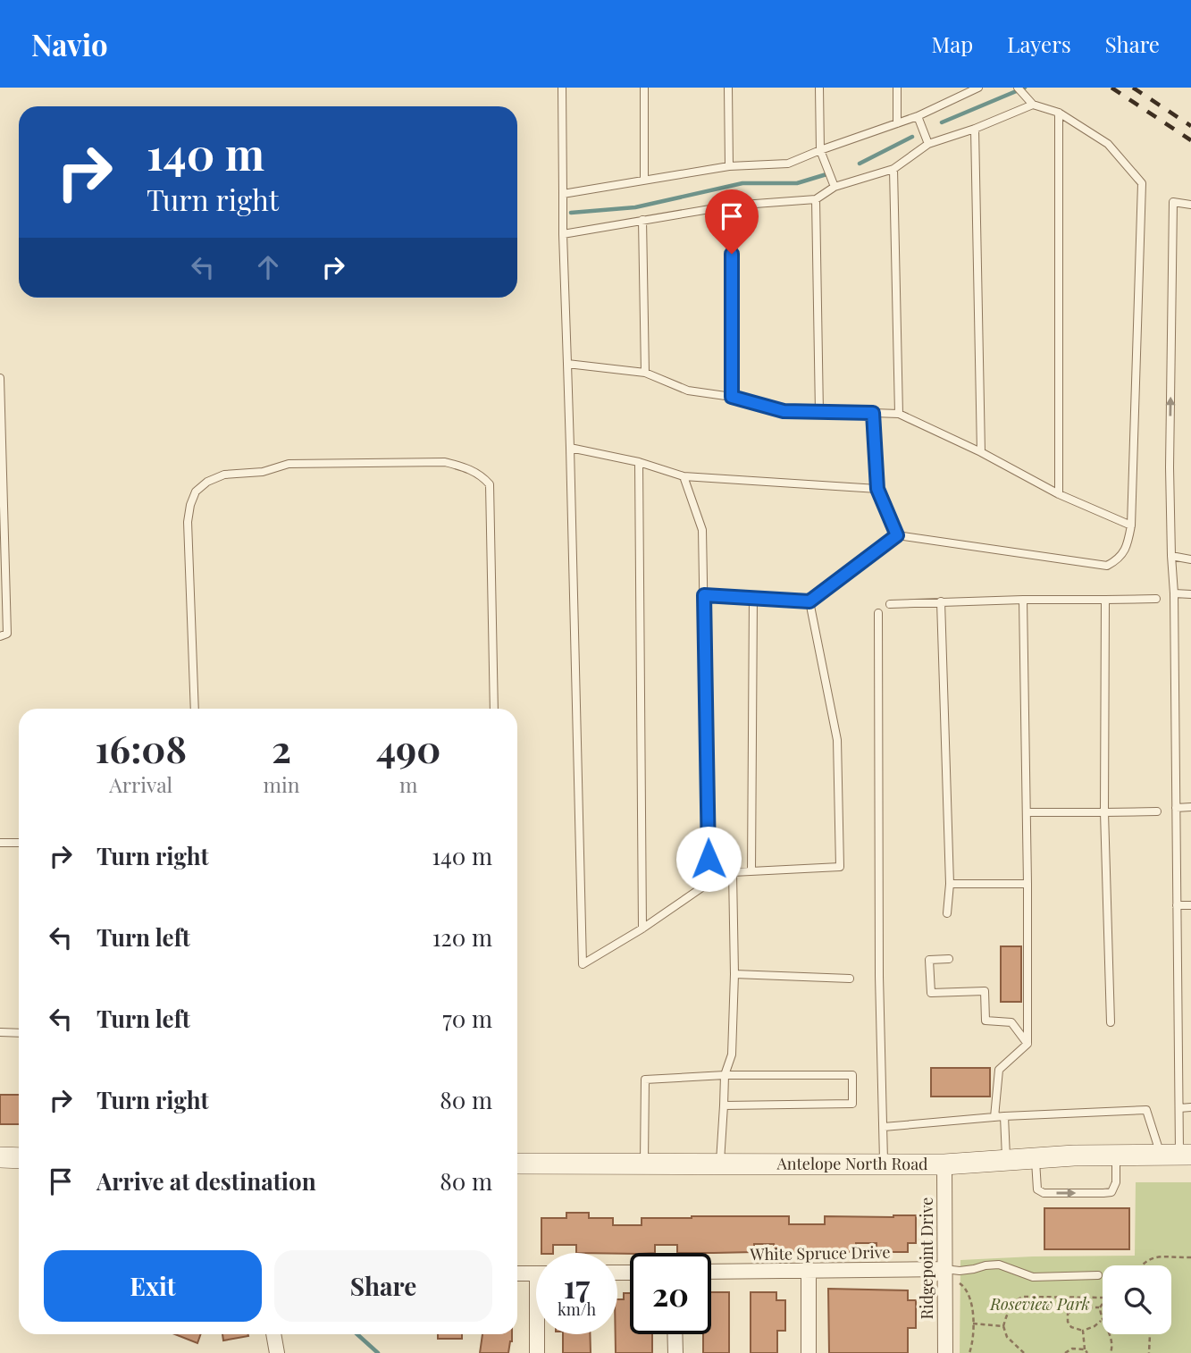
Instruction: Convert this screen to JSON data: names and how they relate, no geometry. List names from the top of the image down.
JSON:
{
  "streets": {
    "main road": ["Antelope North Road"],
    "street": ["White Spruce Drive", "Ridgepoint Drive"]
  },
  "crossings": [
    ["Antelope North Road", "Ridgepoint Drive"],
    ["White Spruce Drive", "Ridgepoint Drive"]
  ],
  "parks": ["Roseview Park"],
  "page": {
    "header": "Navio",
    "nav": ["Map", "Layers", "Share"],
    "turn": ["140 m", "Turn right"],
    "eta": [
      "16:08",
      "Arrival",
      "2",
      "min",
      "490",
      "m"
    ],
    "list": [
      {
        "name": "Turn right",
        "value": "140 m"
      },
      {
        "name": "Turn left",
        "value": "120 m"
      },
      {
        "name": "Turn left",
        "value": "70 m"
      },
      {
        "name": "Turn right",
        "value": "80 m"
      },
      {
        "name": "Arrive at destination",
        "value": "80 m"
      }
    ],
    "buttons": ["Exit", "Share"],
    "speed": "17 km/h",
    "limit": "20"
  }
}
